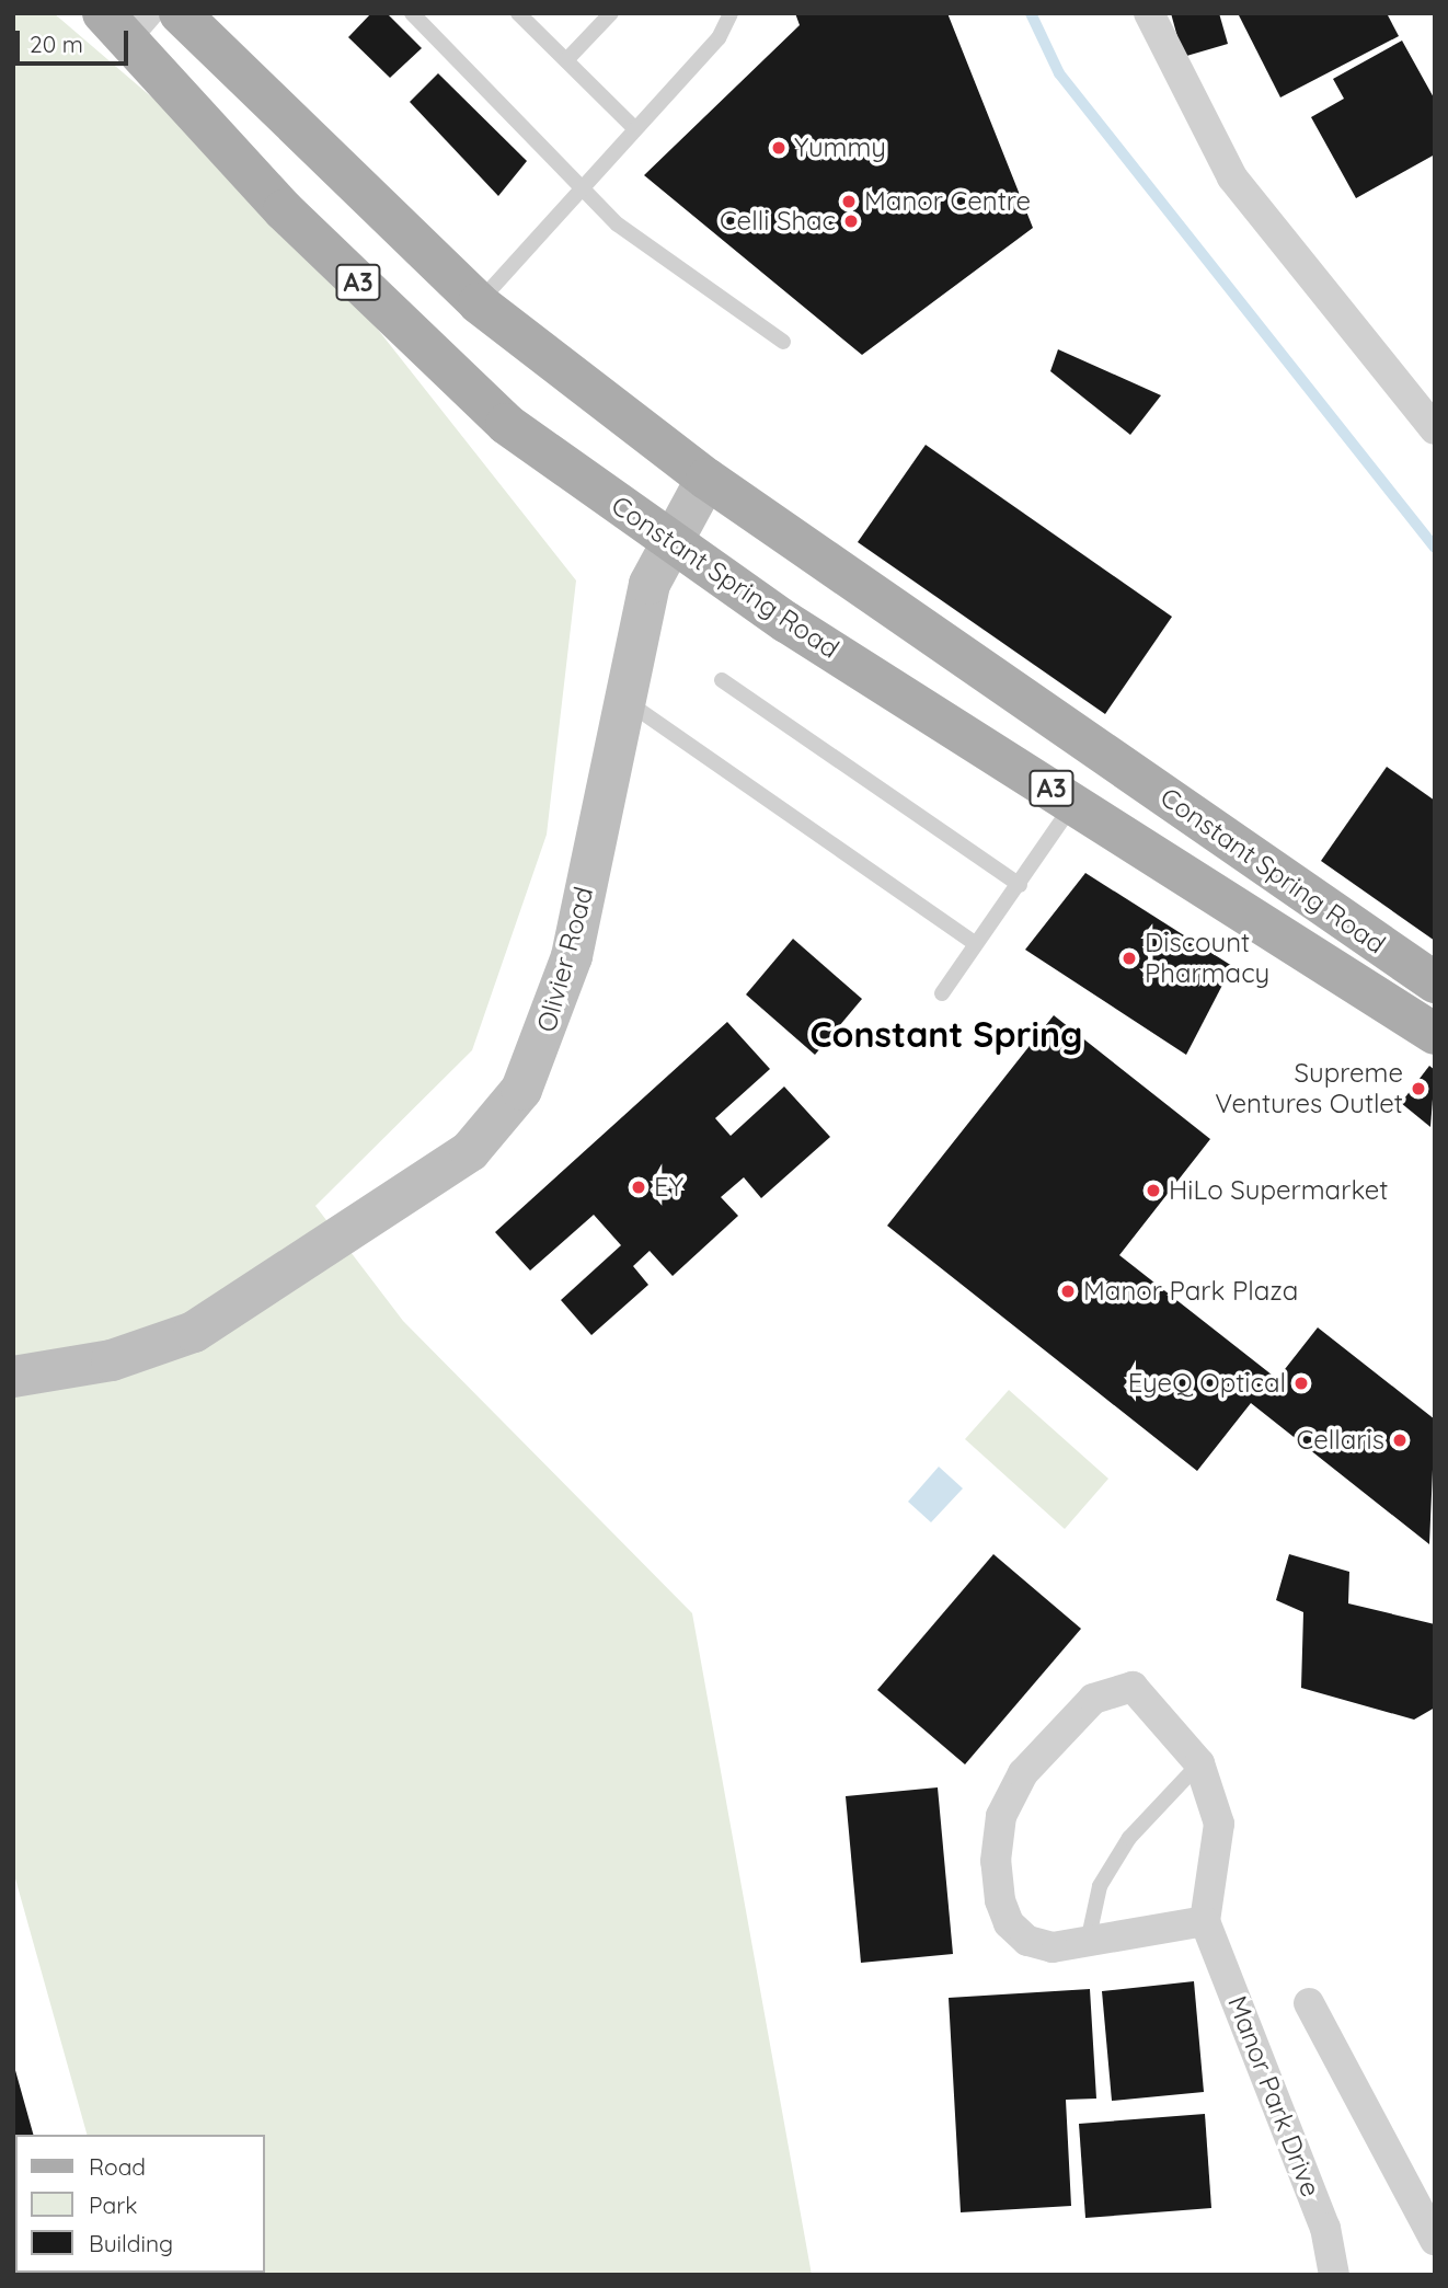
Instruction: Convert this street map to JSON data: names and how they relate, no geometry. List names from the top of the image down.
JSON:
{
  "streets": {
    "main road": ["A3", "Constant Spring Road", "Olivier Road"],
    "street": ["Manor Park Drive"]
  },
  "crossings": [
    ["Constant Spring Road", "Olivier Road"]
  ],
  "districts": ["Constant Spring"],
  "places": [
    "Yummy",
    "Manor Centre",
    "Celli Shac",
    "Discount Pharmacy",
    "Supreme Ventures Outlet",
    "EY",
    "HiLo Supermarket",
    "Manor Park Plaza",
    "EyeQ Optical",
    "Cellaris"
  ],
  "legend": ["Road", "Park", "Building"],
  "scale_bar": "20 m"
}
